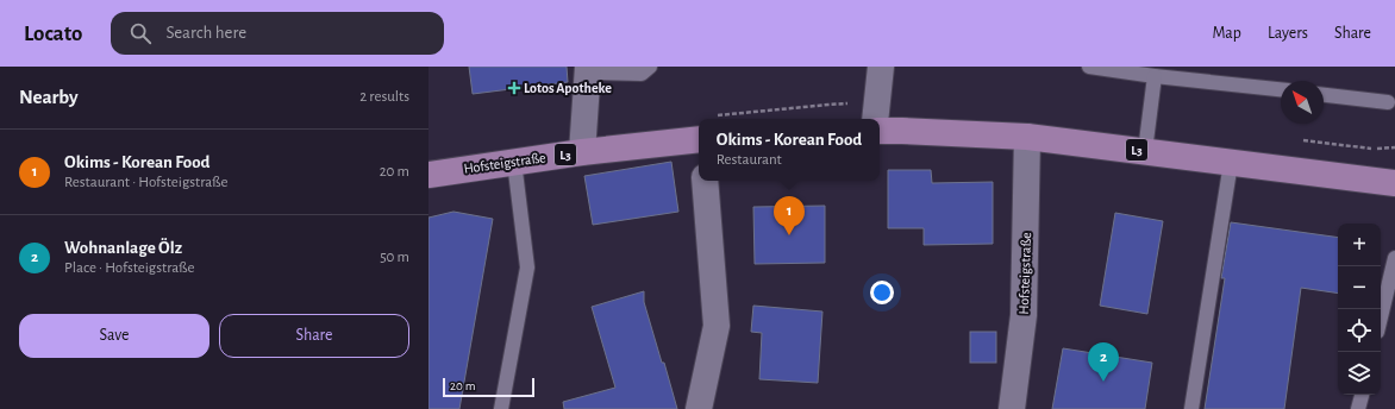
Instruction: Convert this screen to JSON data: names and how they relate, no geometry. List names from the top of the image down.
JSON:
{
  "streets": {
    "main road": ["L3", "Hofsteigstraße"]
  },
  "crossings": [
    ["L3", "Hofsteigstraße"]
  ],
  "places": {
    "health": ["Lotos Apotheke"]
  },
  "scale_bar": "20 m",
  "north": "top left",
  "page": {
    "header": "Locato",
    "search": "Search here",
    "nav": ["Map", "Layers", "Share"],
    "heading": ["Nearby", "2 results"],
    "popup": ["Okims - Korean Food", "Restaurant"],
    "list": [
      {
        "mark": "1",
        "name": "Okims - Korean Food",
        "note": "Restaurant · Hofsteigstraße",
        "value": "20 m"
      },
      {
        "mark": "2",
        "name": "Wohnanlage Ölz",
        "note": "Place · Hofsteigstraße",
        "value": "50 m"
      }
    ],
    "pins": ["1", "2"],
    "map_buttons": ["+", "−"],
    "buttons": ["Save", "Share"],
    "scale": "20 m"
  }
}
